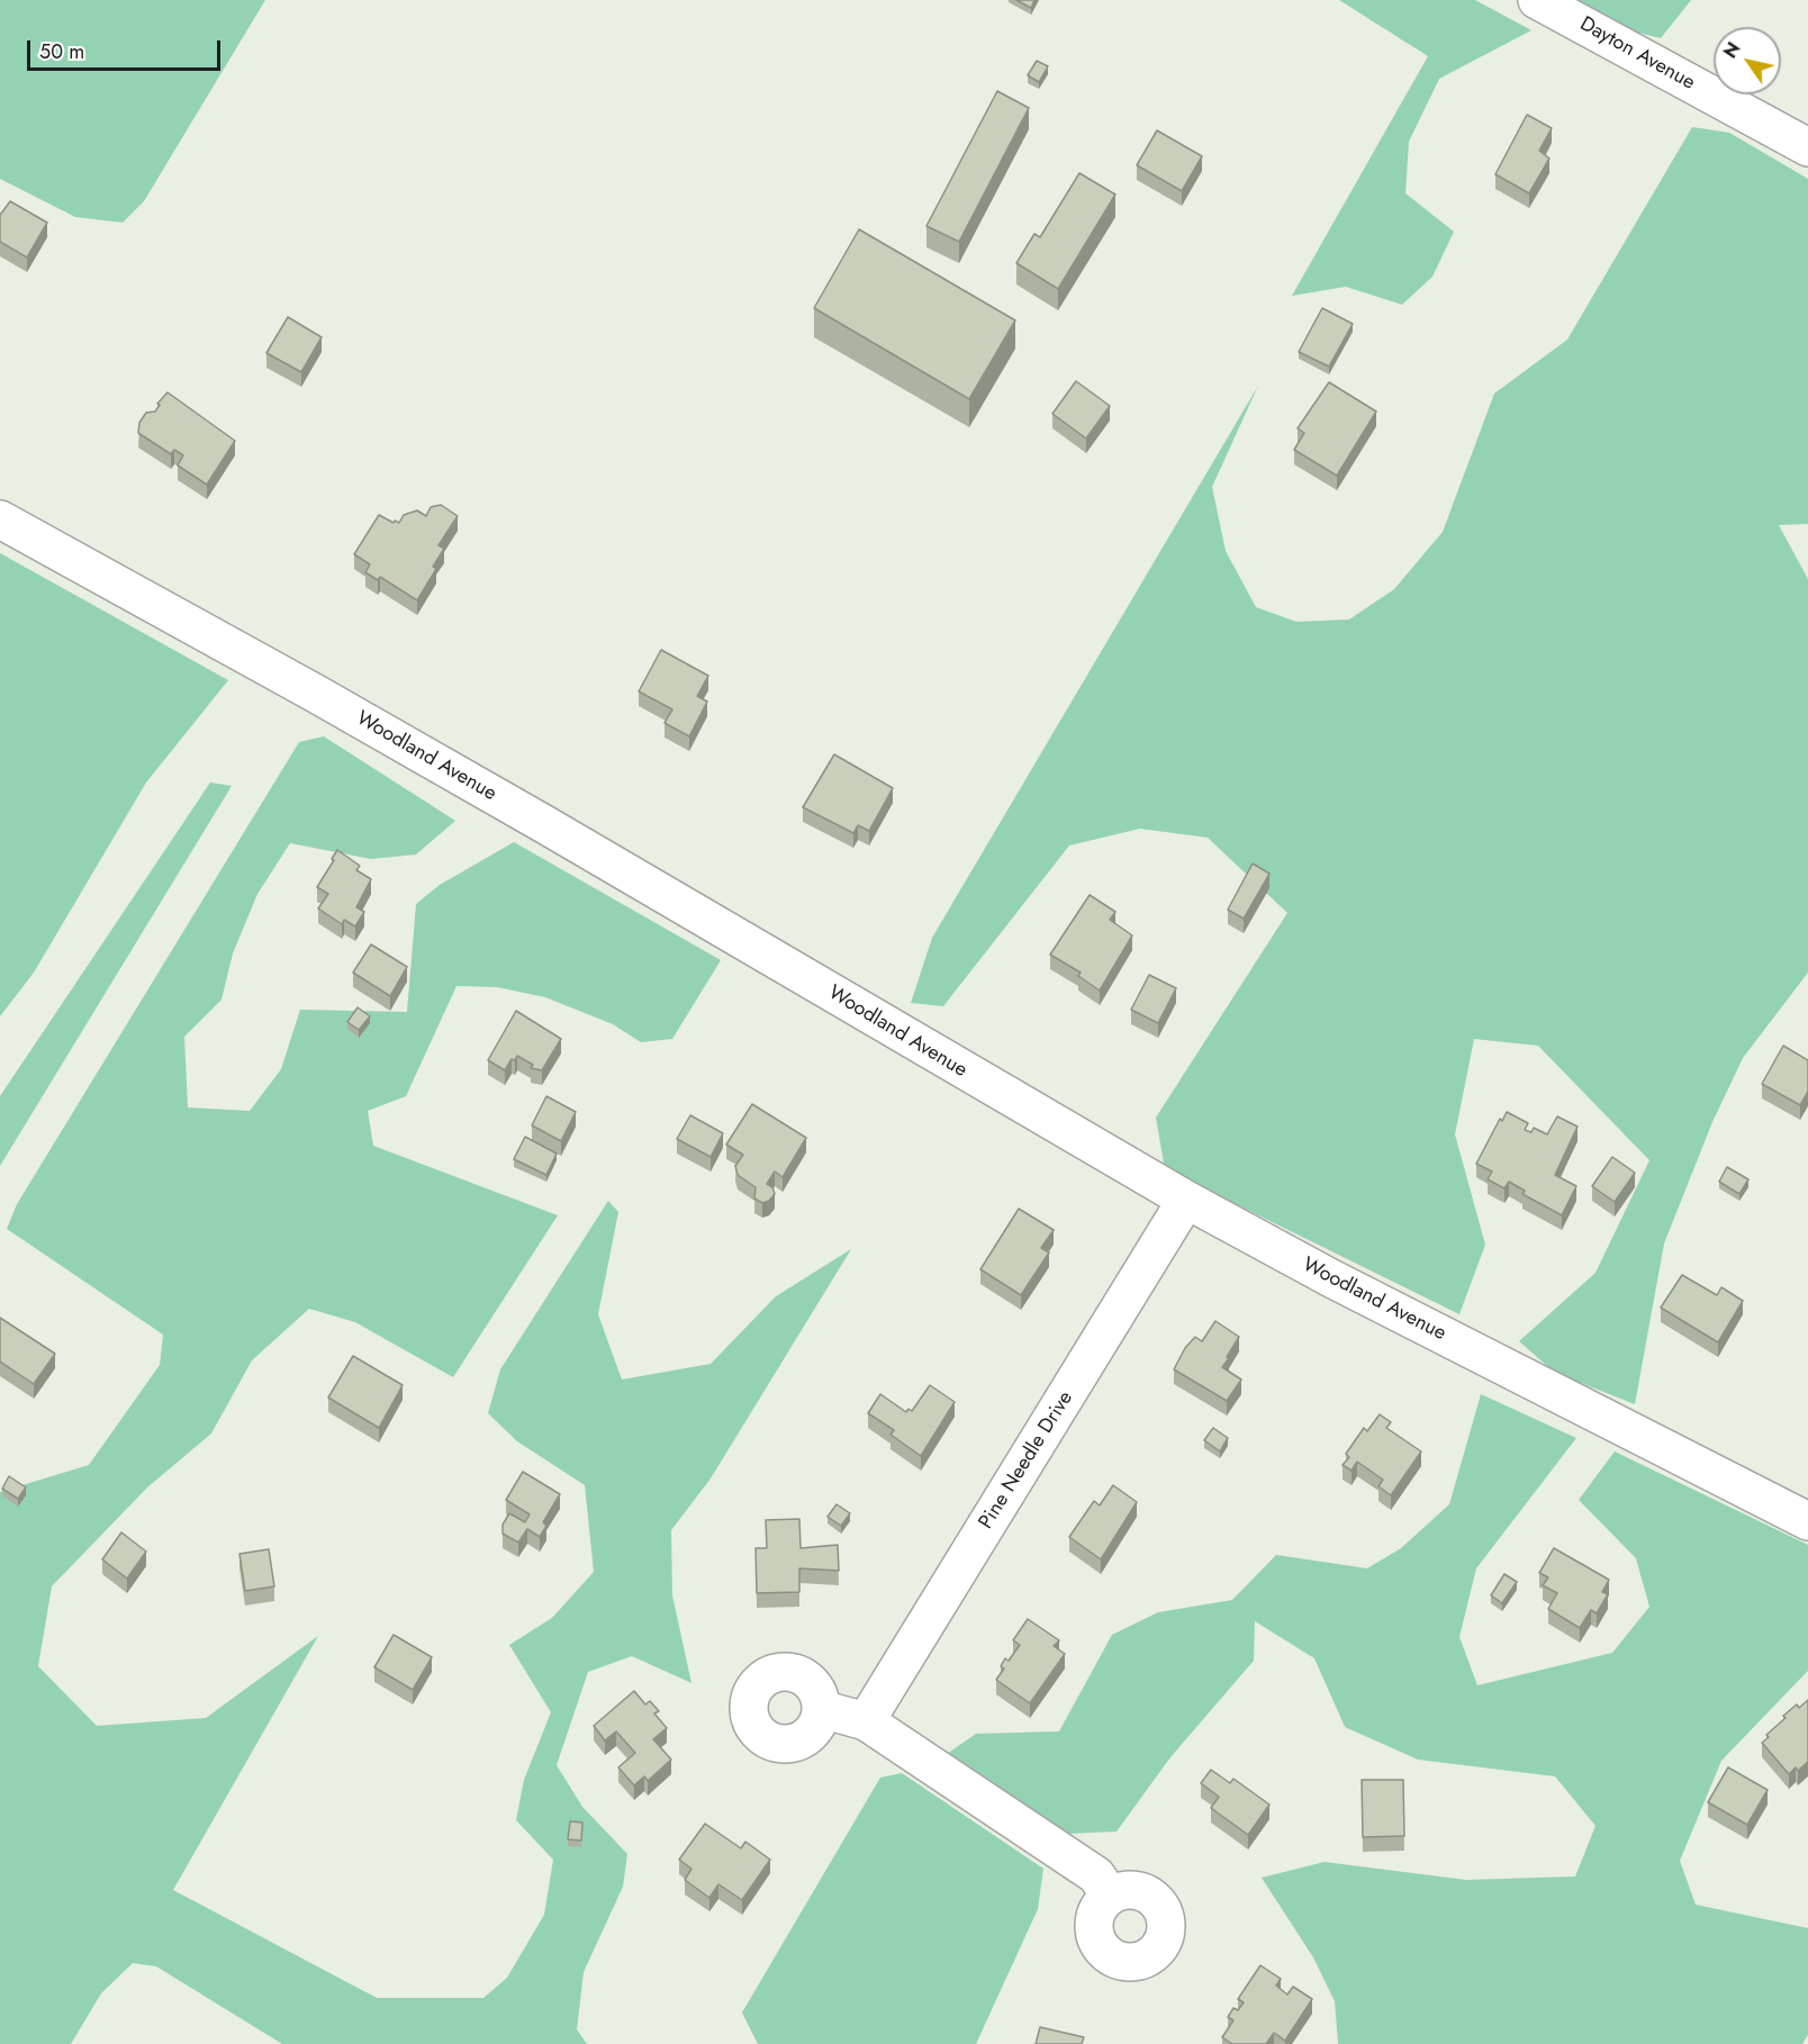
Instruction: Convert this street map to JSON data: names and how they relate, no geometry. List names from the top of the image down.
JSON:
{
  "streets": {
    "street": ["Dayton Avenue", "Woodland Avenue", "Pine Needle Drive"]
  },
  "crossings": [
    ["Woodland Avenue", "Pine Needle Drive"]
  ],
  "scale_bar": "50 m",
  "north": "top left"
}
